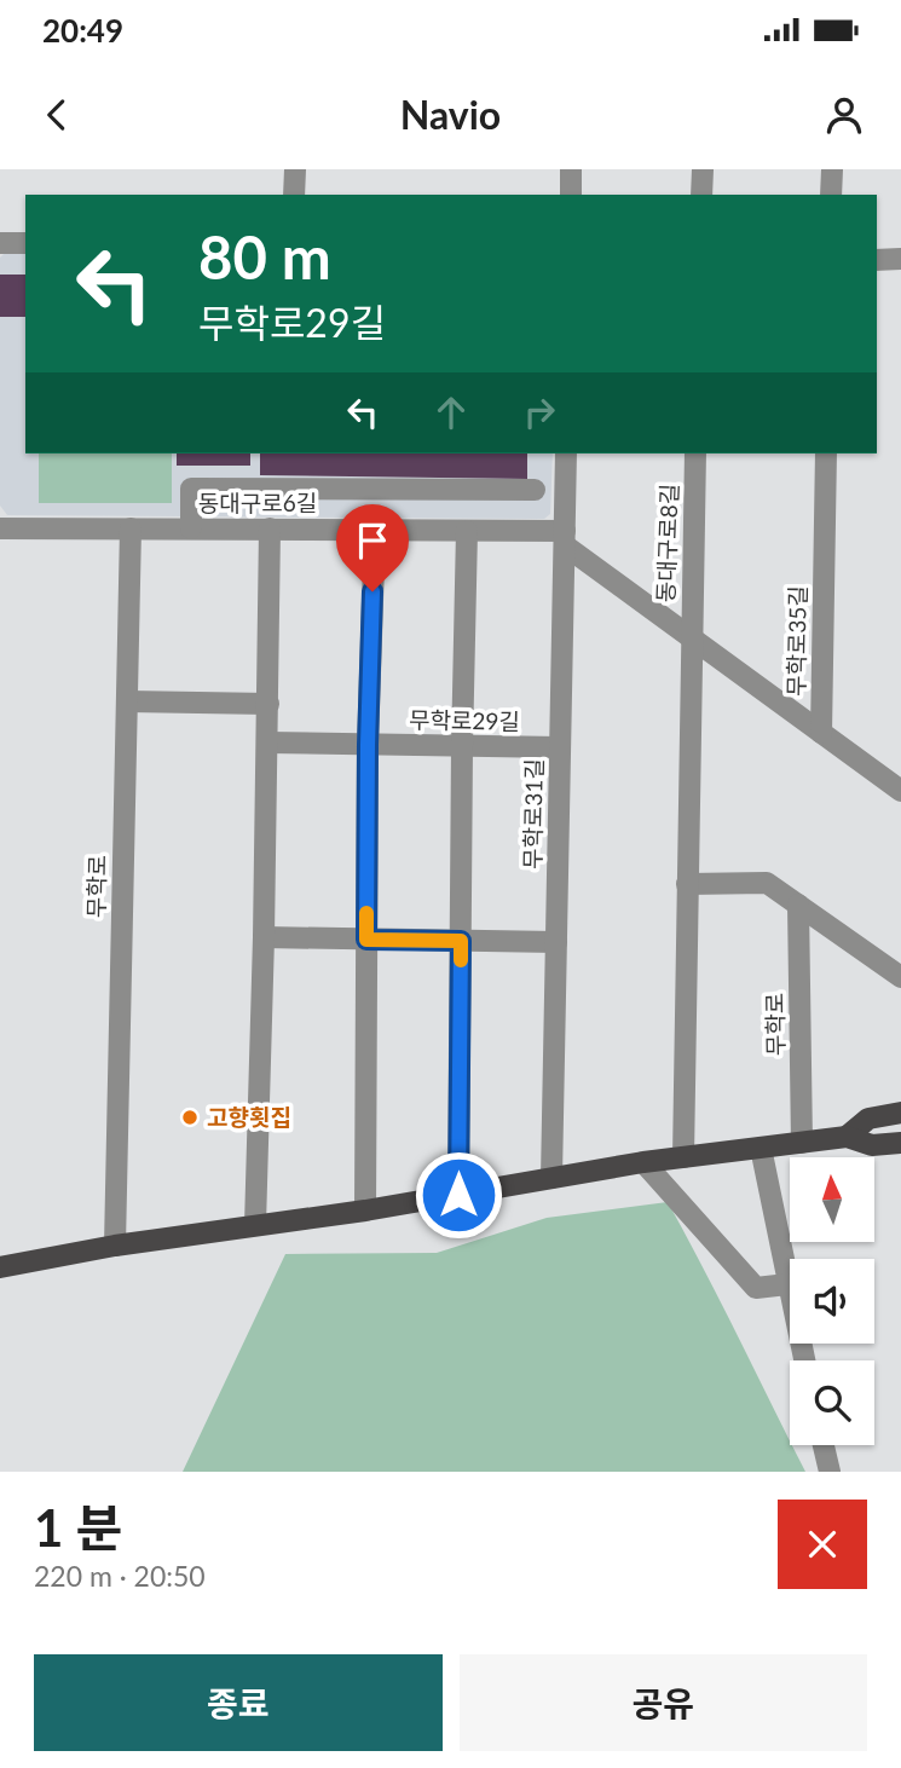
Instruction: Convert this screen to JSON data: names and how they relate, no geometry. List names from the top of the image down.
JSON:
{
  "streets": {
    "street": [
      "동대구로6길",
      "동대구로8길",
      "무학로35길",
      "무학로29길",
      "무학로31길",
      "무학로"
    ]
  },
  "crossings": [
    ["동대구로6길", "무학로31길"],
    ["동대구로6길", "무학로"],
    ["무학로29길", "무학로31길"]
  ],
  "places": ["고향횟집"],
  "north": "top",
  "page": {
    "status": "20:49",
    "header": "Navio",
    "turn": ["80 m", "무학로29길"],
    "heading": ["1 분", "220 m · 20:50"],
    "buttons": ["종료", "공유"]
  }
}
